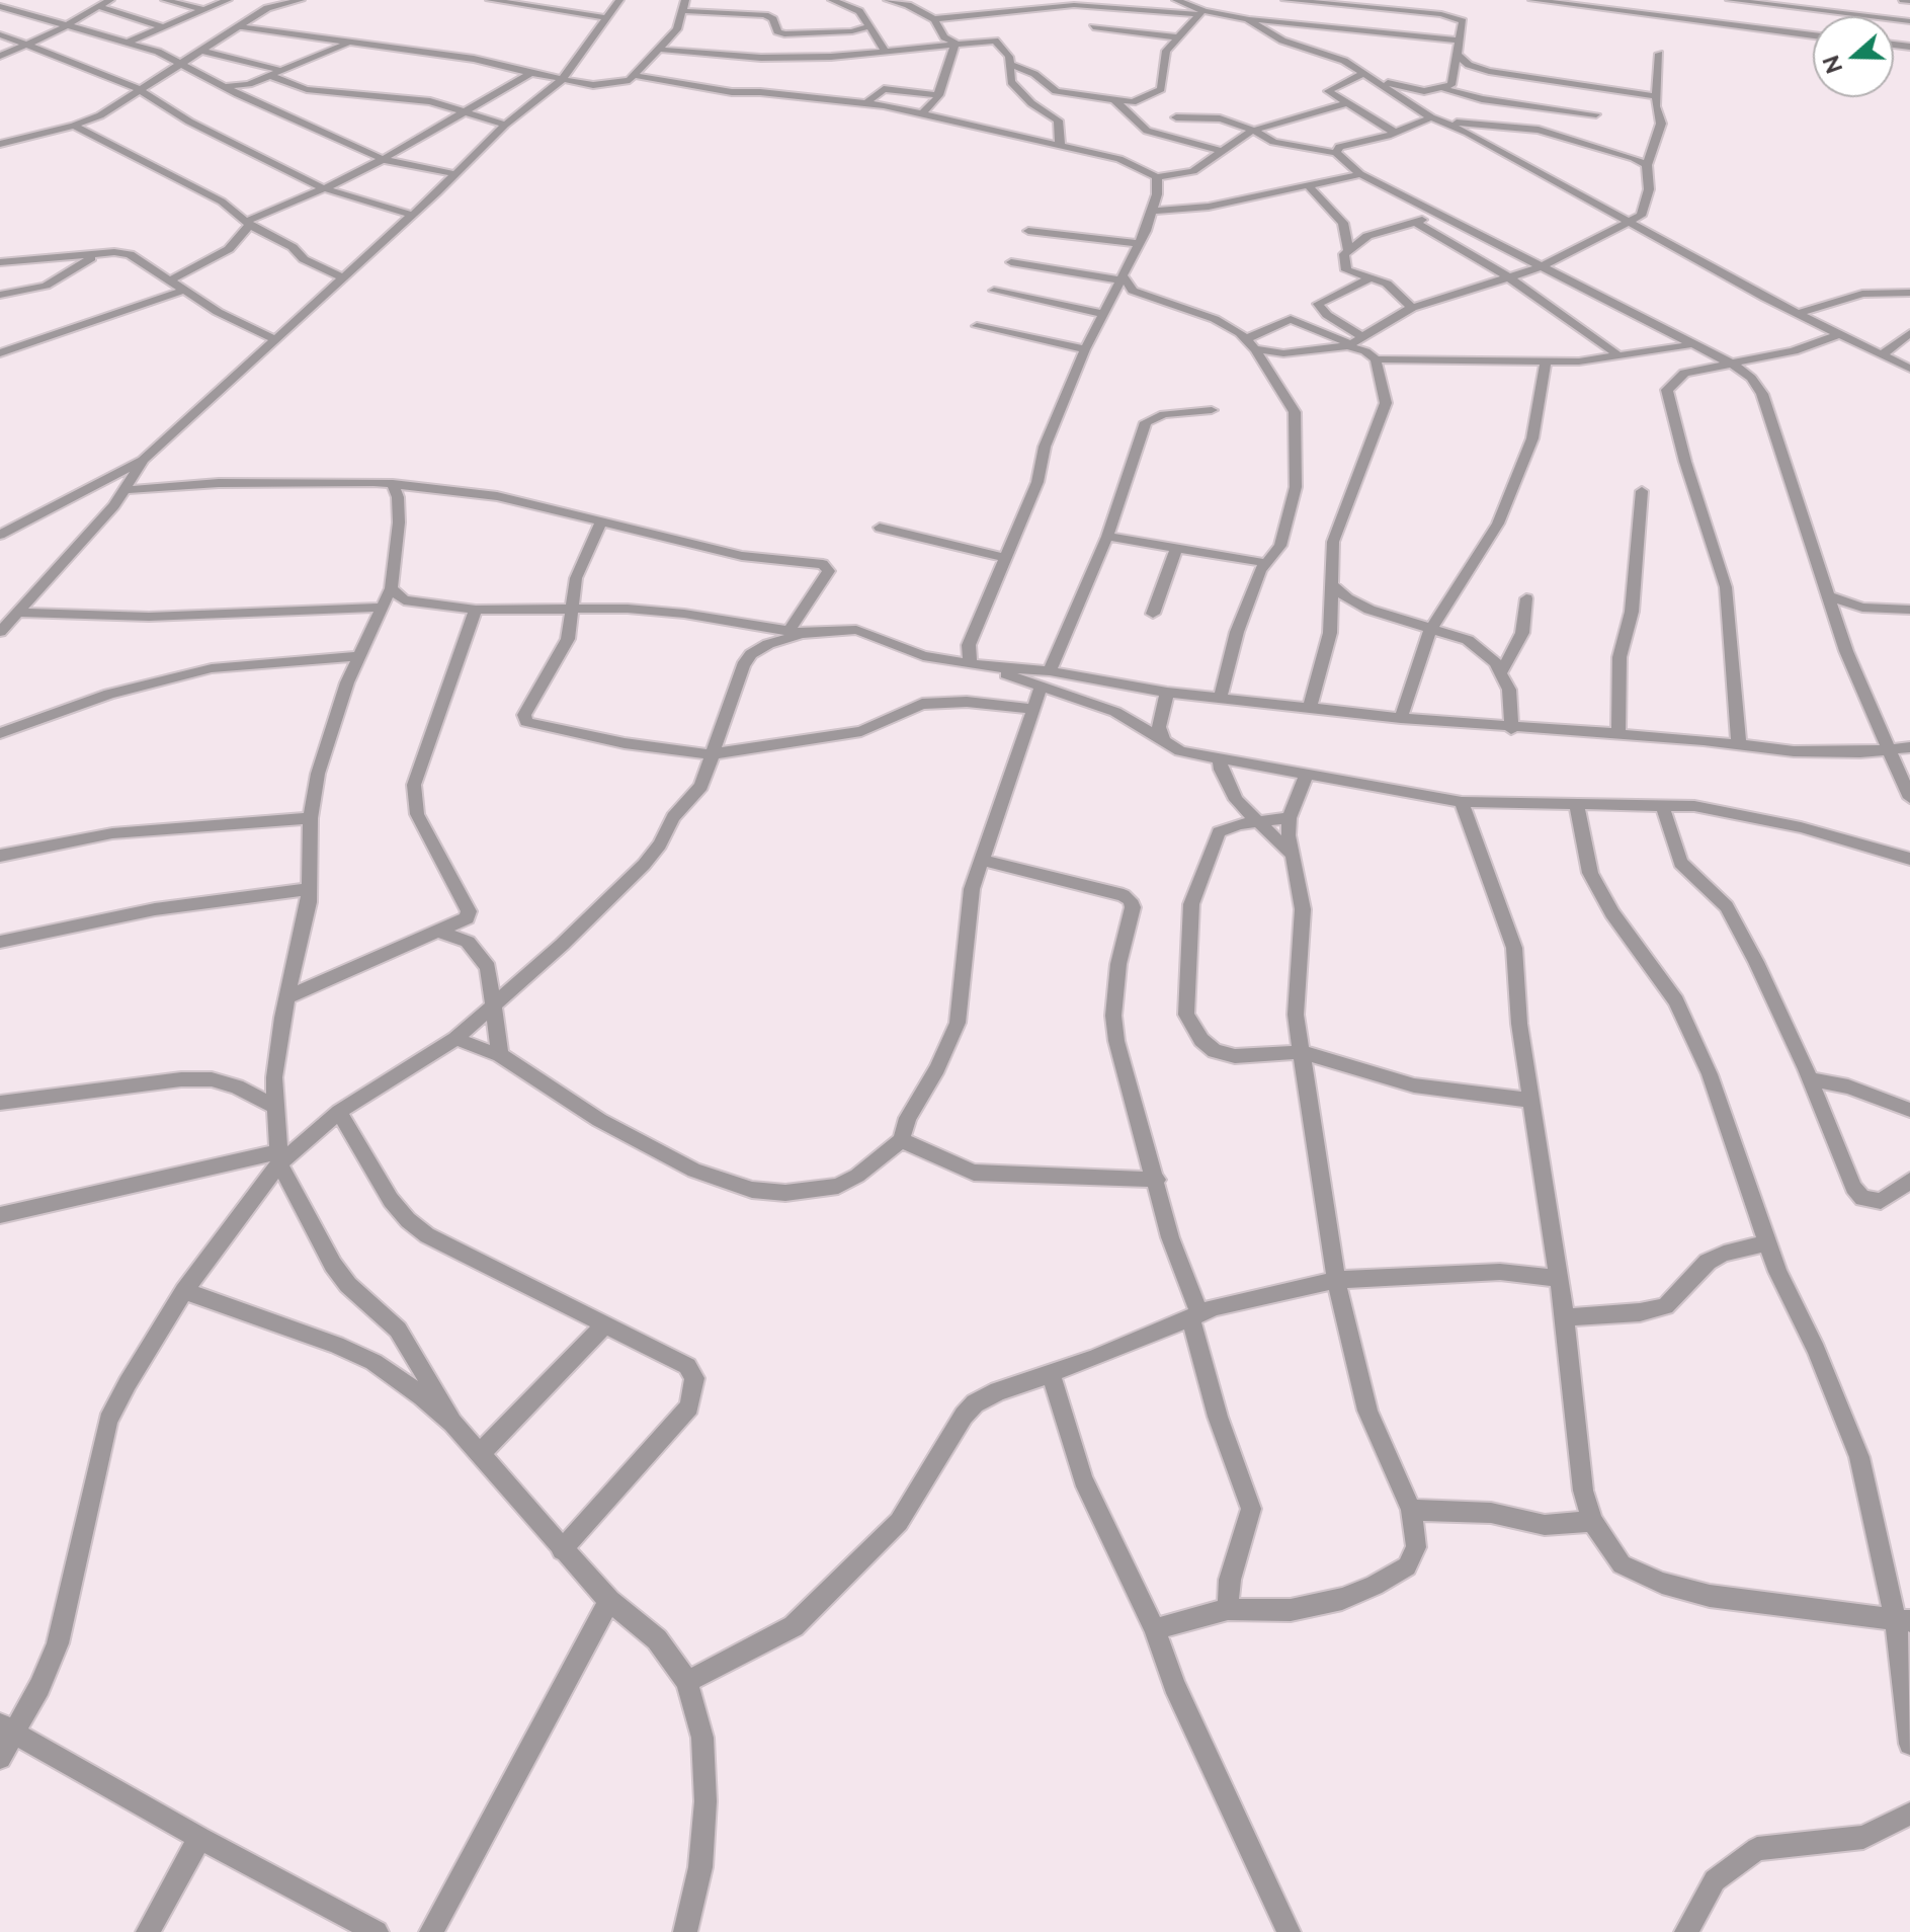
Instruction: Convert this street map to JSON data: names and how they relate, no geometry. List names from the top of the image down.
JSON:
{
  "north": "left"
}
